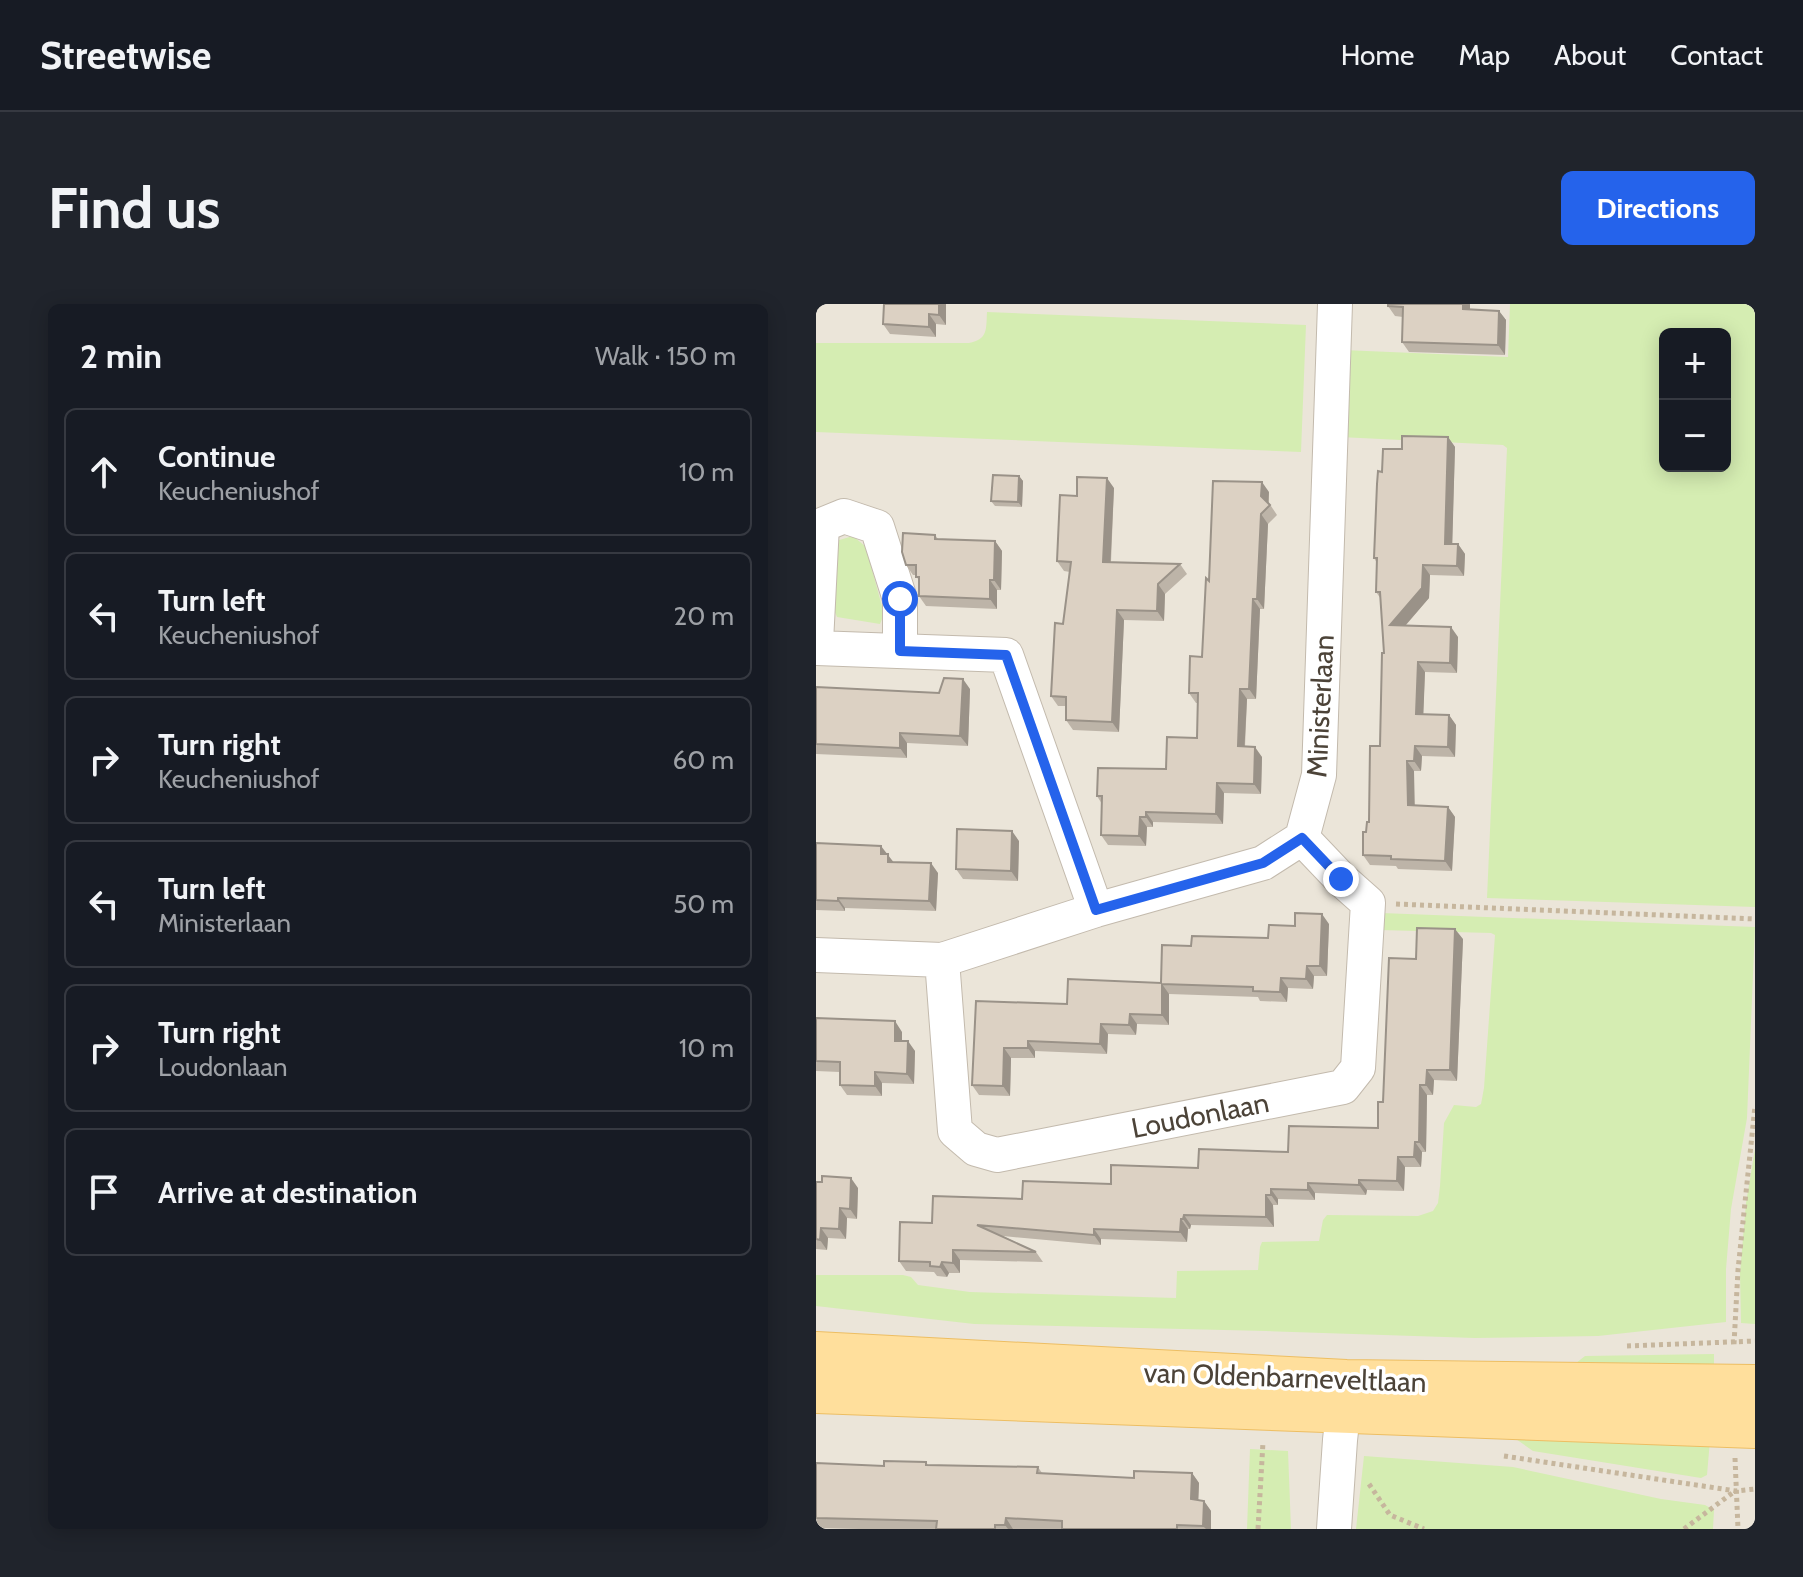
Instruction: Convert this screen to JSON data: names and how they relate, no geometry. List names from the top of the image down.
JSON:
{
  "streets": {
    "main road": ["van Oldenbarneveltlaan"],
    "street": ["Ministerlaan", "Loudonlaan"]
  },
  "page": {
    "header": "Streetwise",
    "nav": [
      "Home",
      "Map",
      "About",
      "Contact"
    ],
    "buttons": "Directions",
    "title": "Find us",
    "heading": ["2 min", "Walk · 150 m"],
    "map_buttons": ["+", "−"],
    "list": [
      ["Continue", "Keucheniushof", "10 m"],
      ["Turn left", "Keucheniushof", "20 m"],
      ["Turn right", "Keucheniushof", "60 m"],
      ["Turn left", "Ministerlaan", "50 m"],
      ["Turn right", "Loudonlaan", "10 m"],
      "Arrive at destination"
    ]
  }
}
